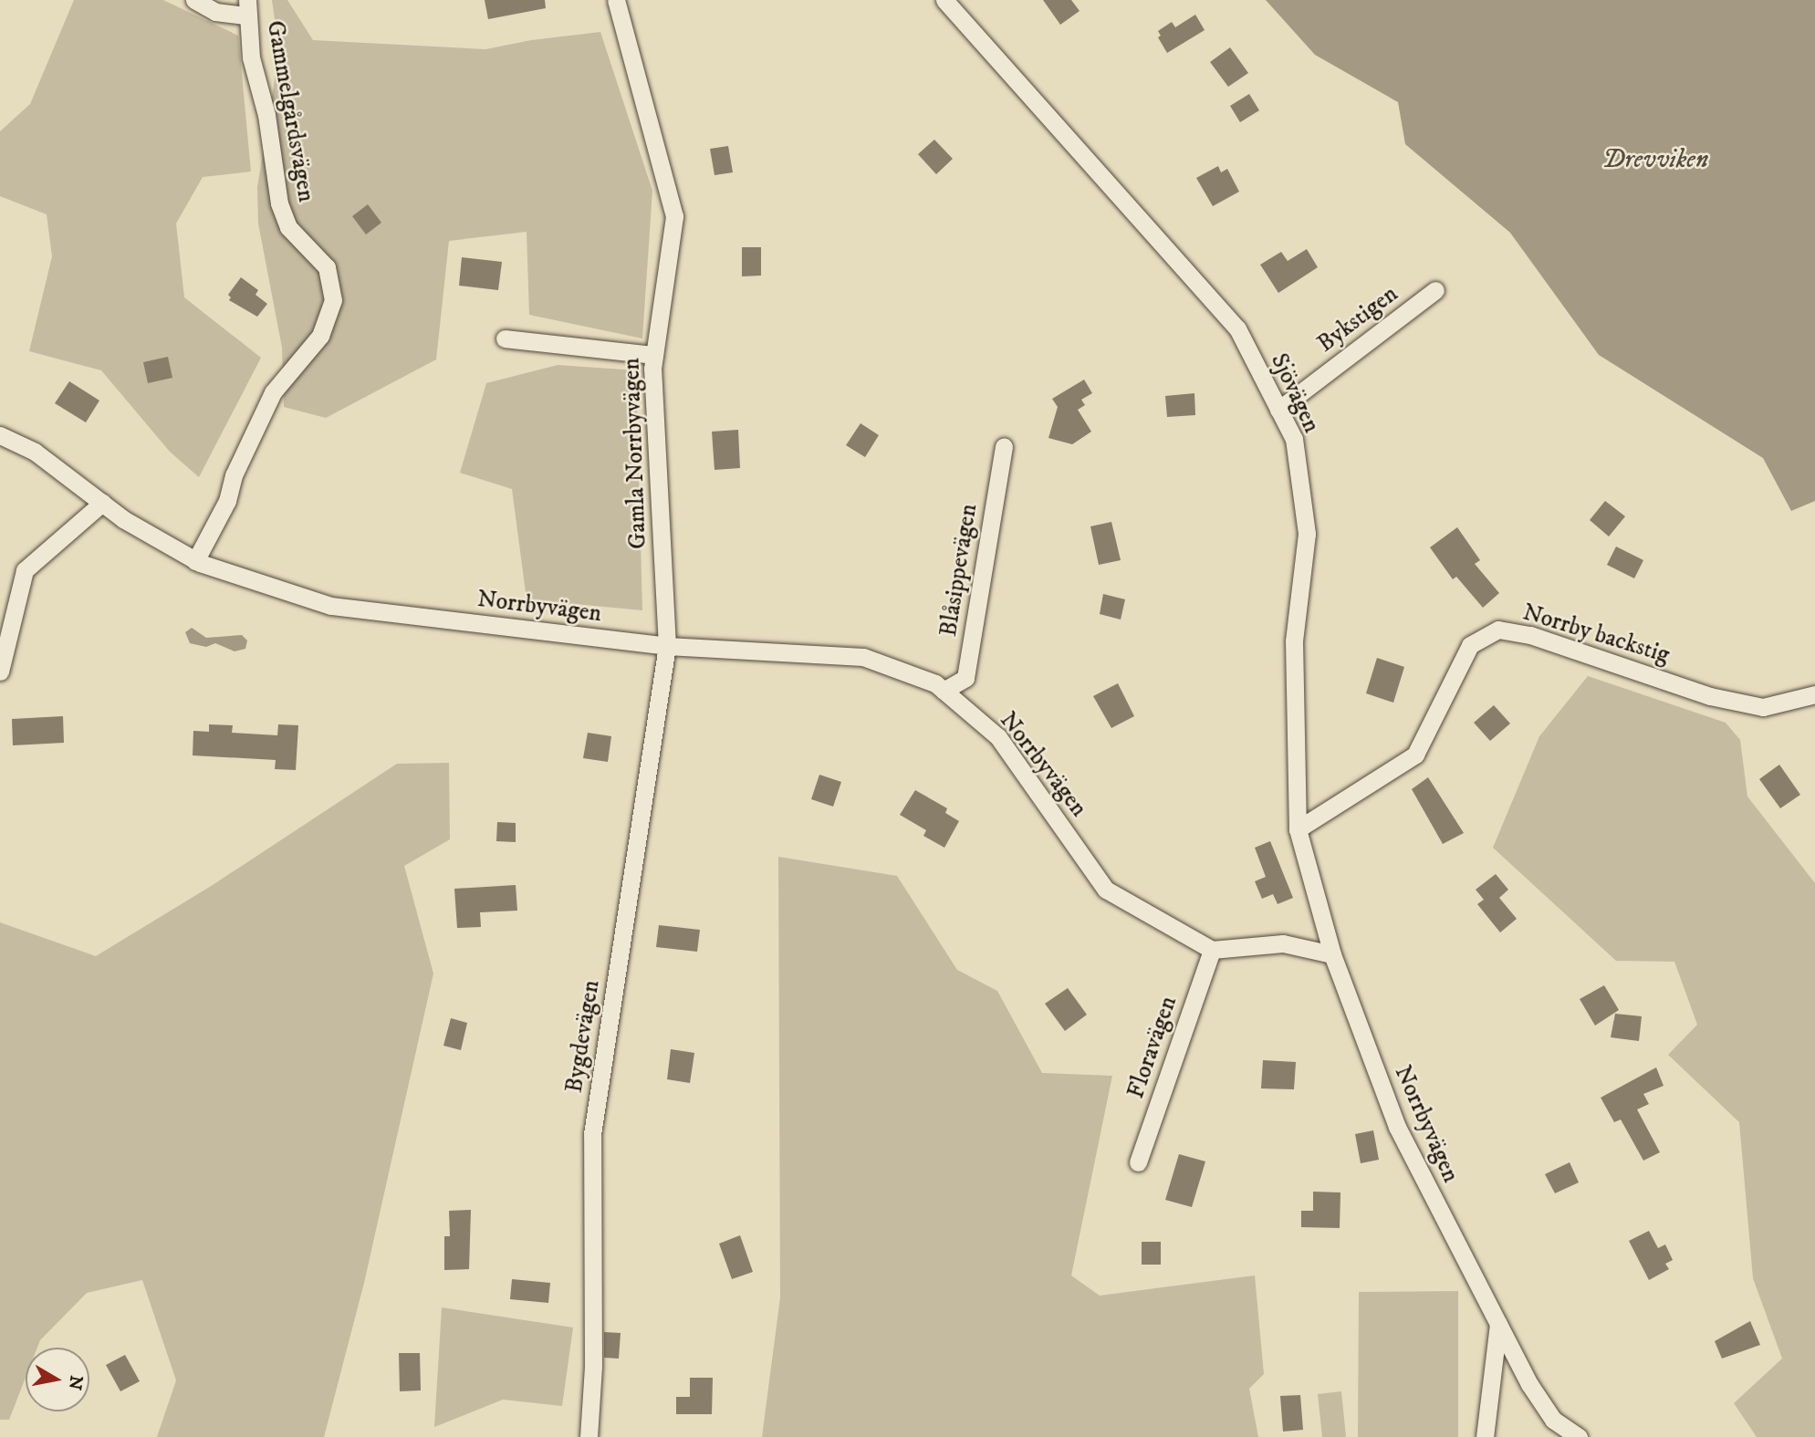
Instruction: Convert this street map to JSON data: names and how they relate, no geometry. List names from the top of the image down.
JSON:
{
  "streets": {
    "street": [
      "Gammelgårdsvägen",
      "Bykstigen",
      "Sjövägen",
      "Gamla Norrbyvägen",
      "Blåsippevägen",
      "Norrbyvägen",
      "Norrby backstig",
      "Bygdevägen",
      "Floravägen"
    ]
  },
  "crossings": [
    ["Gammelgårdsvägen", "Norrbyvägen"],
    ["Bykstigen", "Sjövägen"],
    ["Sjövägen", "Norrbyvägen"],
    ["Sjövägen", "Norrby backstig"],
    ["Gamla Norrbyvägen", "Norrbyvägen"],
    ["Gamla Norrbyvägen", "Bygdevägen"],
    ["Blåsippevägen", "Norrbyvägen"],
    ["Norrbyvägen", "Bygdevägen"],
    ["Norrbyvägen", "Floravägen"]
  ],
  "water": ["Drevviken"],
  "north": "right"
}
